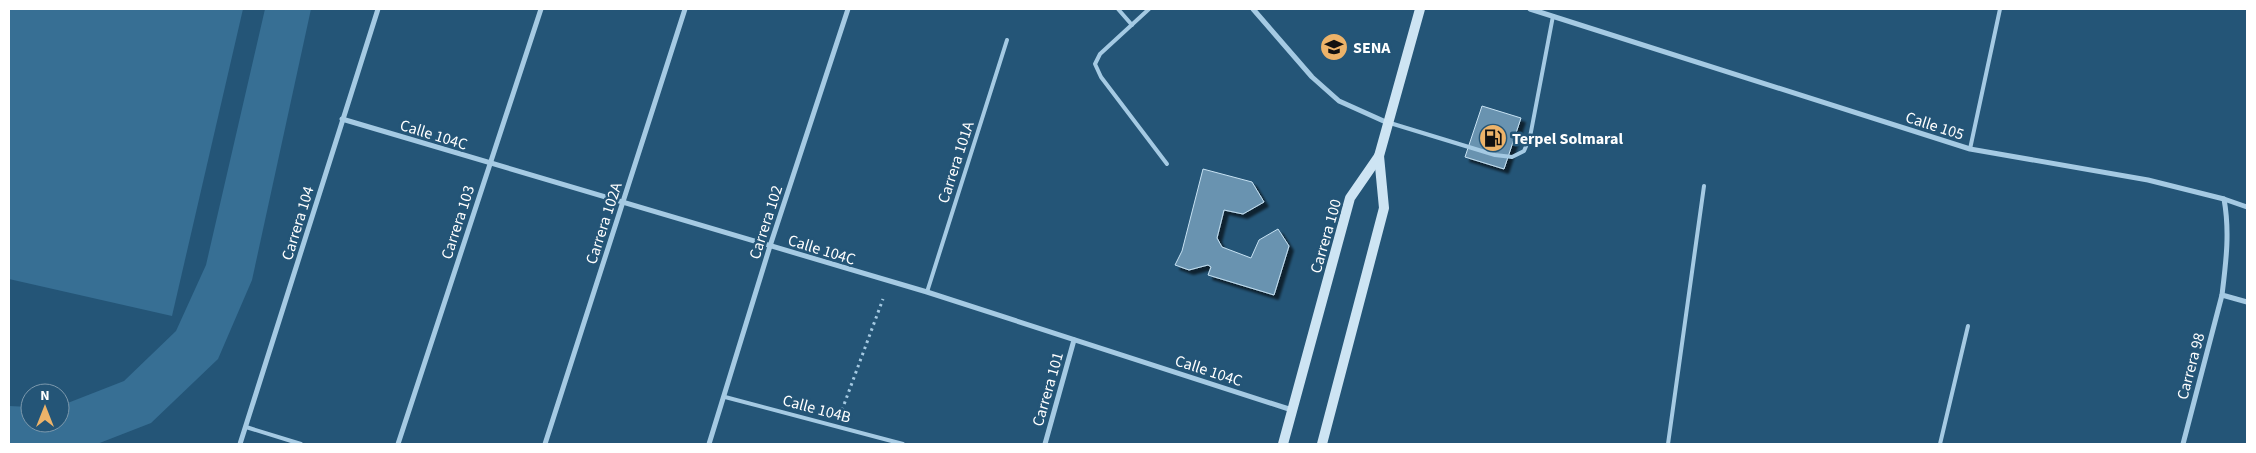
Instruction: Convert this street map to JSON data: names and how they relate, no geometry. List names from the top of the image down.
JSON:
{
  "streets": {
    "main road": ["Carrera 100"],
    "street": [
      "Calle 105",
      "Calle 104C",
      "Carrera 103",
      "Carrera 102",
      "Carrera 104",
      "Carrera 102A",
      "Carrera 98",
      "Carrera 101"
    ],
    "lane": ["Carrera 101A", "Calle 104B"]
  },
  "crossings": [
    ["Calle 104C", "Carrera 101A"],
    ["Calle 104C", "Carrera 103"],
    ["Calle 104C", "Carrera 102"],
    ["Calle 104C", "Carrera 104"],
    ["Calle 104C", "Carrera 102A"],
    ["Calle 104C", "Carrera 100"],
    ["Calle 104C", "Carrera 101"],
    ["Carrera 102", "Calle 104B"]
  ],
  "places": {
    "school or university": ["SENA"],
    "fuel station": ["Terpel Solmaral"]
  },
  "north": "top"
}
